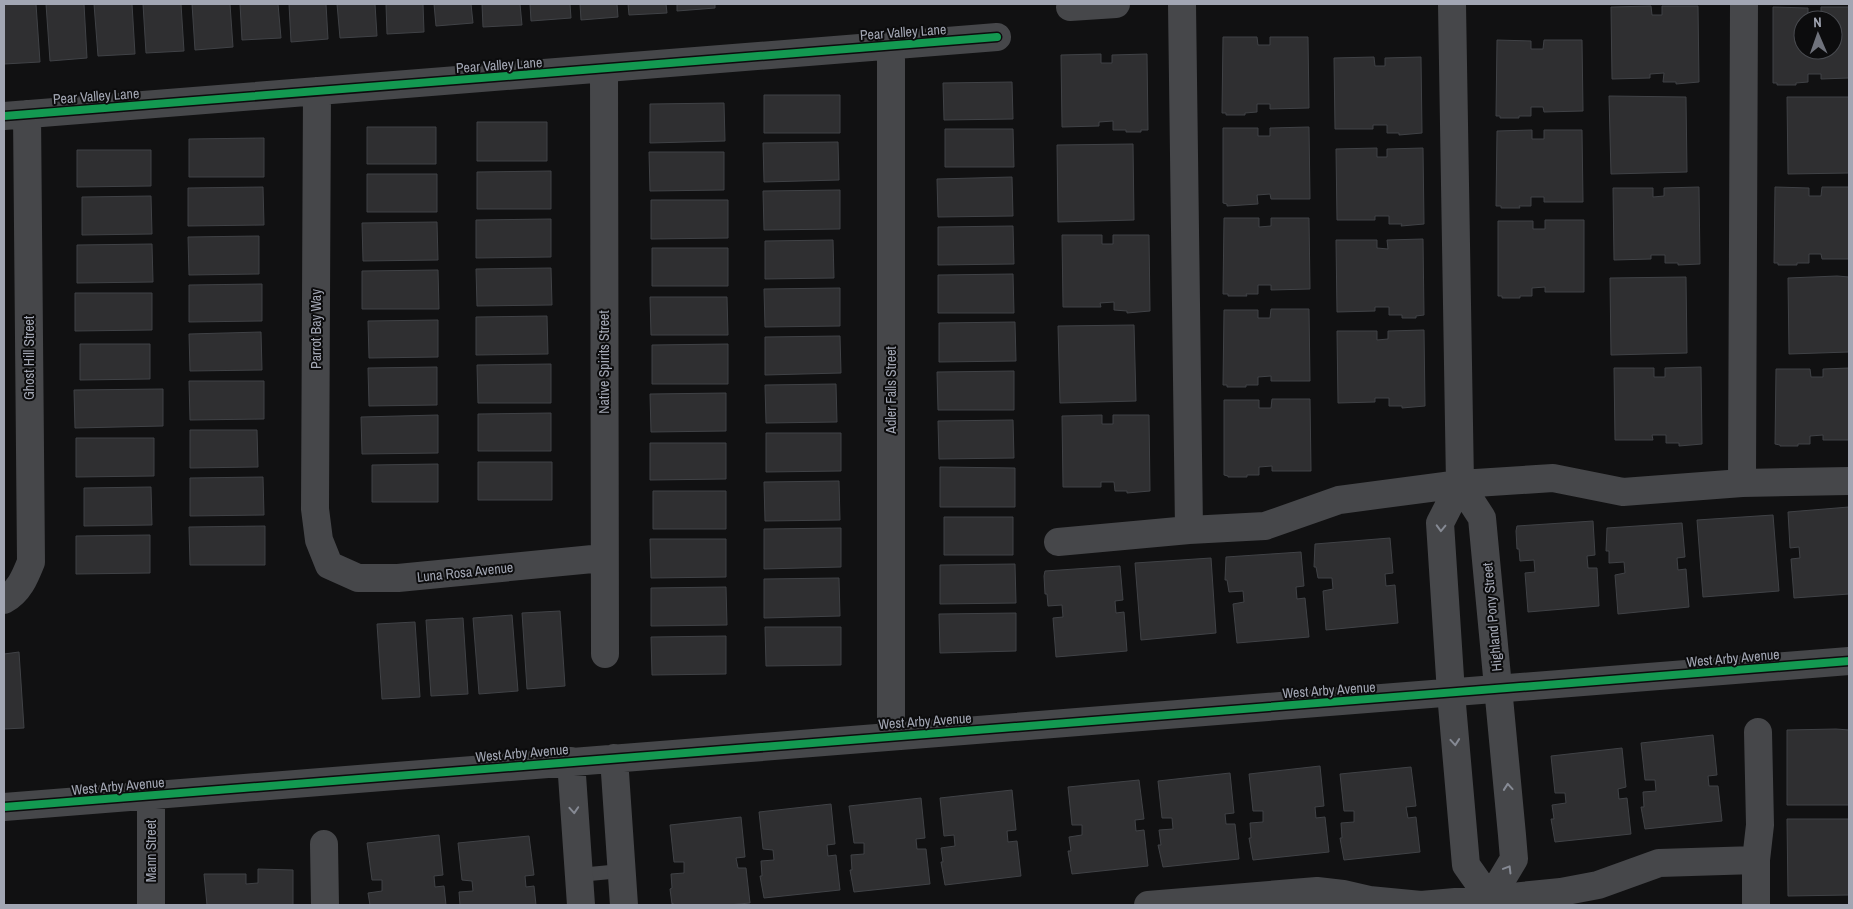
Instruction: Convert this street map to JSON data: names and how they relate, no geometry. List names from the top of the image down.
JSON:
{
  "streets": {
    "street": [
      "Pear Valley Lane",
      "Parrot Bay Way",
      "Ghost Hill Street",
      "Native Spirits Street",
      "Adler Falls Street",
      "Luna Rosa Avenue",
      "Highland Pony Street",
      "West Arby Avenue",
      "Mann Street"
    ]
  },
  "crossings": [
    ["Pear Valley Lane", "Parrot Bay Way"],
    ["Pear Valley Lane", "Ghost Hill Street"],
    ["Pear Valley Lane", "Native Spirits Street"],
    ["Pear Valley Lane", "Adler Falls Street"],
    ["Parrot Bay Way", "Luna Rosa Avenue"],
    ["Native Spirits Street", "Luna Rosa Avenue"],
    ["Adler Falls Street", "West Arby Avenue"],
    ["Highland Pony Street", "West Arby Avenue"],
    ["West Arby Avenue", "Mann Street"]
  ],
  "north": "top"
}
